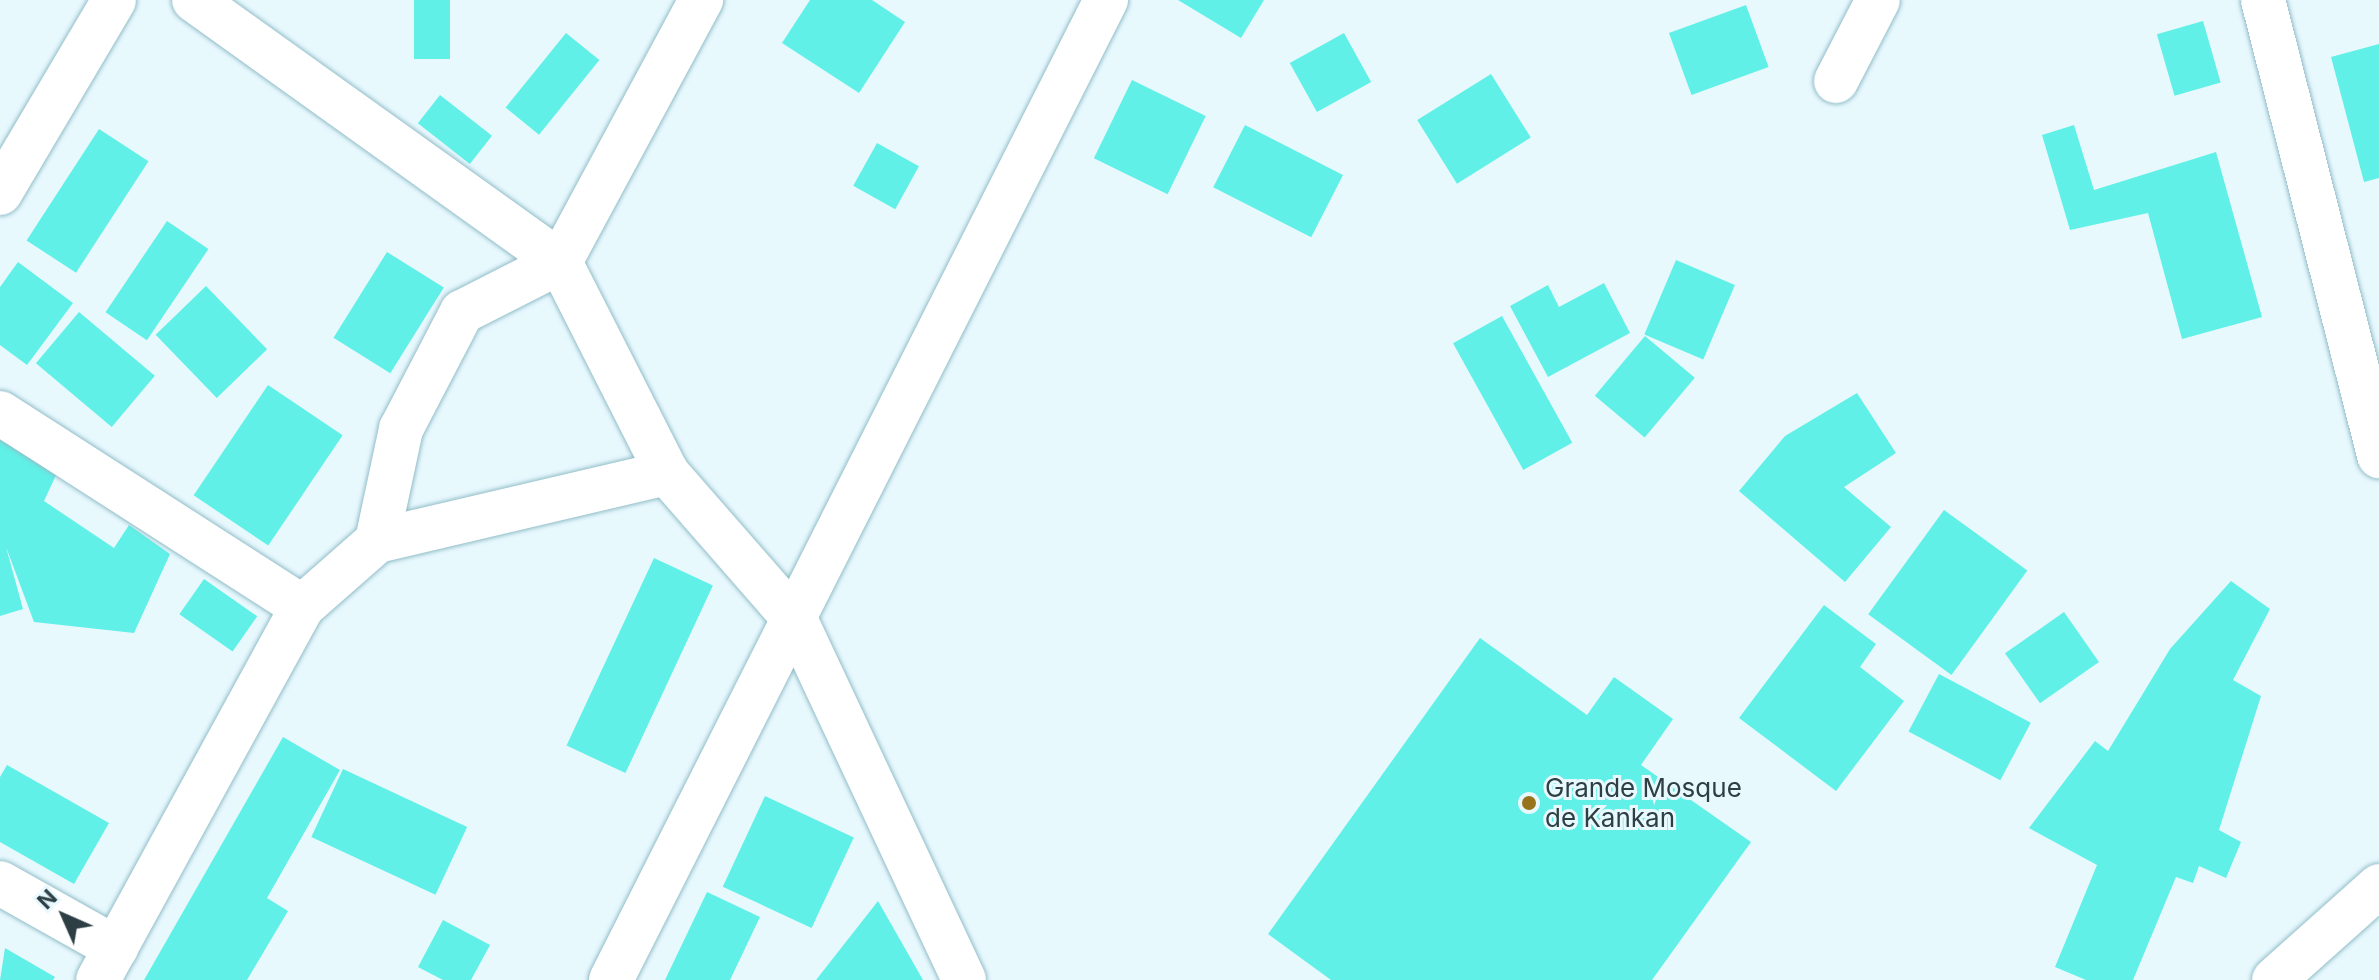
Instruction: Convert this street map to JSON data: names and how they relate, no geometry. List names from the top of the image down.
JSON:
{
  "places": ["Grande Mosque de Kankan"],
  "north": "top left"
}
